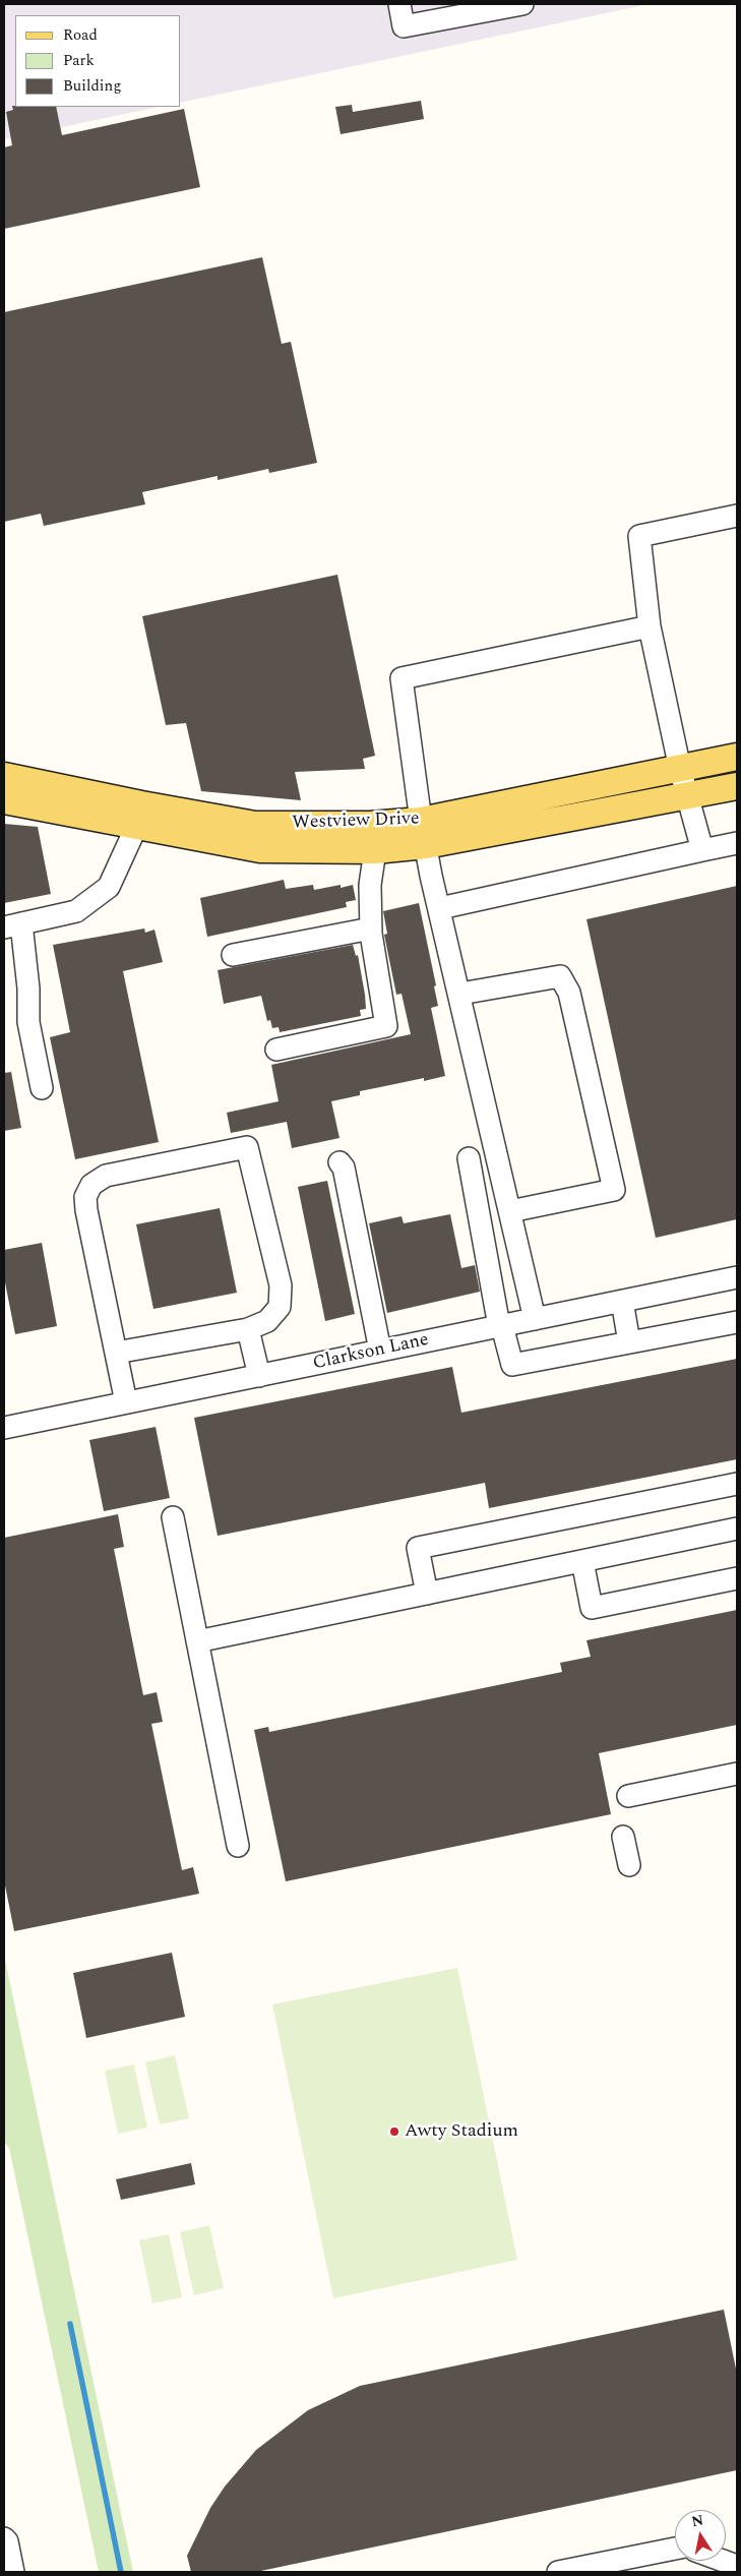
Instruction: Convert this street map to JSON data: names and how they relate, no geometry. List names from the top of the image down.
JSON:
{
  "streets": {
    "main road": ["Westview Drive"],
    "street": ["Clarkson Lane"]
  },
  "places": ["Awty Stadium"],
  "legend": ["Road", "Park", "Building"],
  "north": "top"
}
